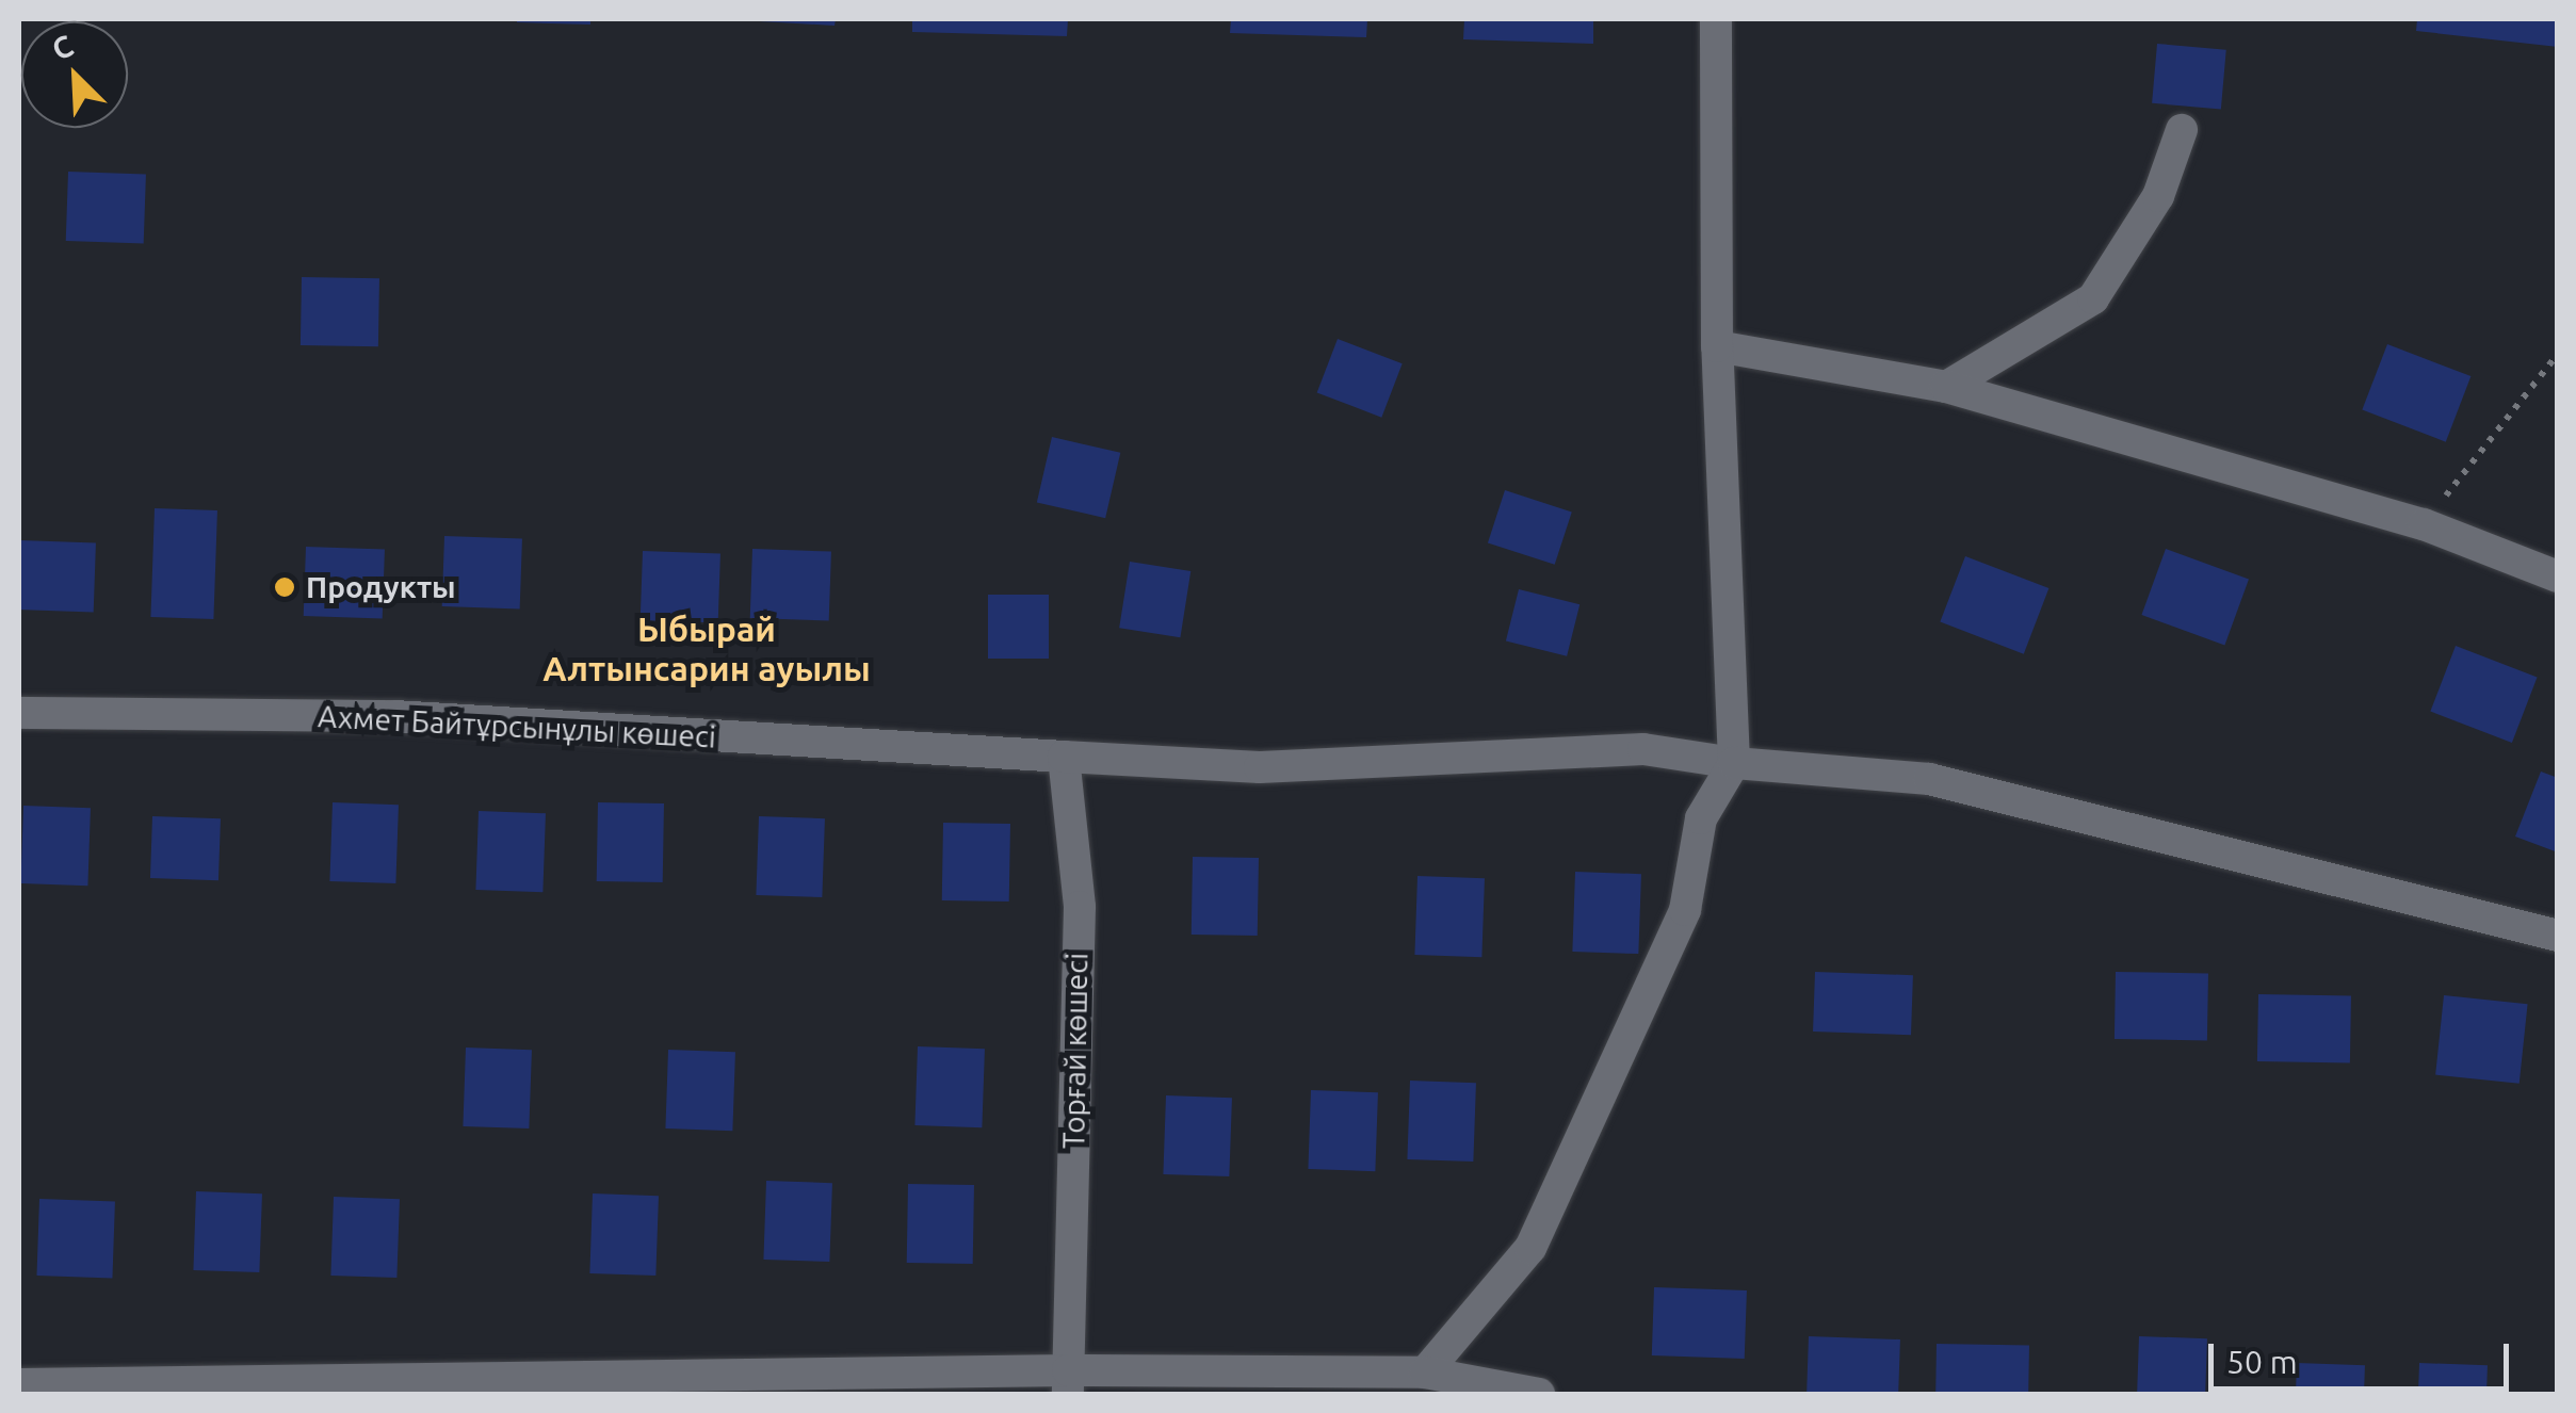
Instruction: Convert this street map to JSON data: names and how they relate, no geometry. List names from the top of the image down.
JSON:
{
  "streets": {
    "street": ["Ахмет Байтұрсынұлы көшесі", "Торғай көшесі"]
  },
  "crossings": [
    ["Ахмет Байтұрсынұлы көшесі", "Торғай көшесі"]
  ],
  "districts": ["Ыбырай Алтынсарин ауылы"],
  "places": ["Продукты"],
  "scale_bar": "50 m",
  "north": "top left"
}
